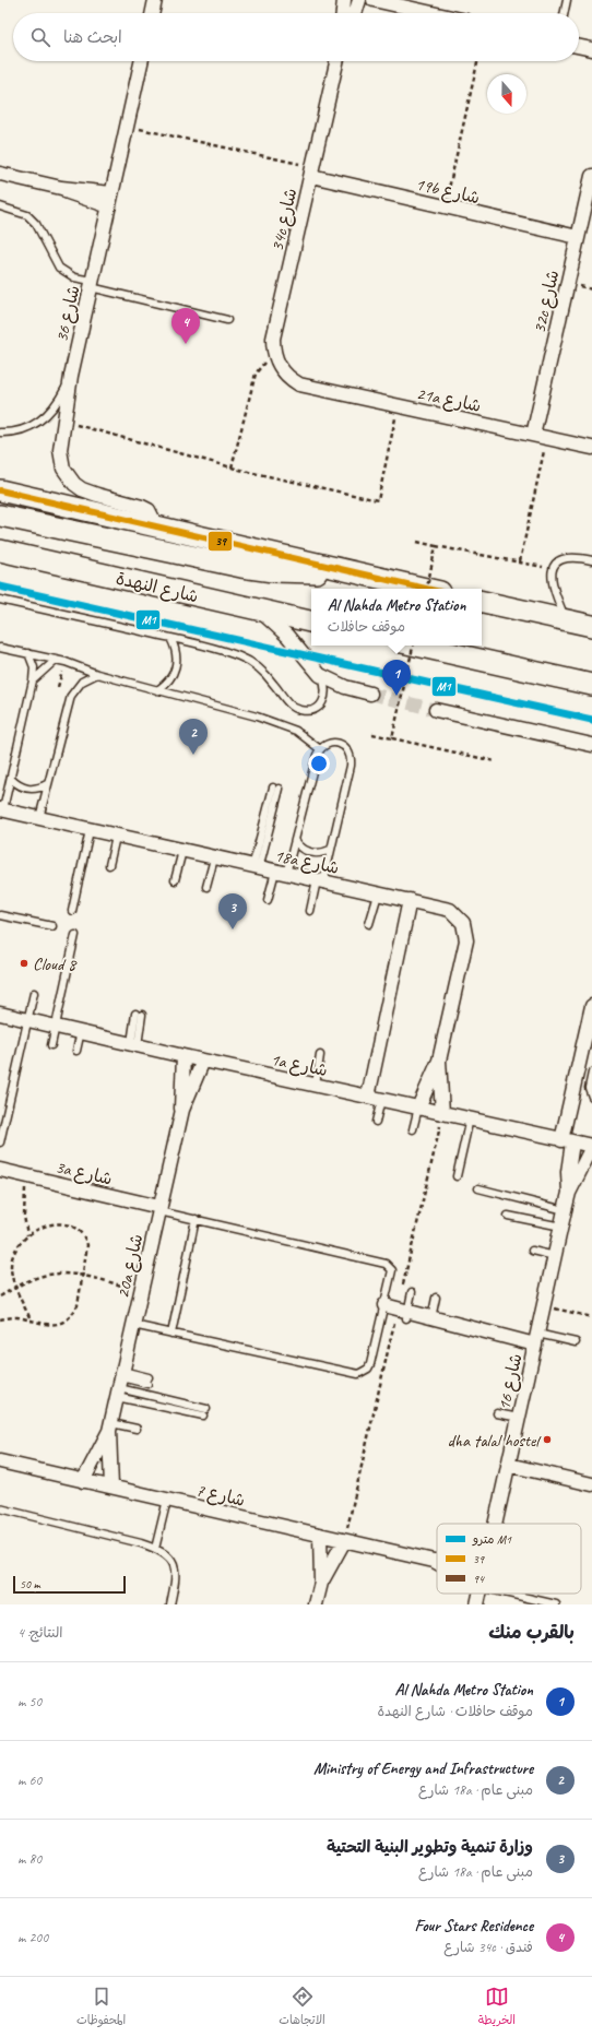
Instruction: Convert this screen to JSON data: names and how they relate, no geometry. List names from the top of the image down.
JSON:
{
  "streets": {
    "main road": ["شارع النهدة"],
    "street": [
      "19b شارع",
      "34c شارع",
      "32c شارع",
      "شارع 36",
      "21a شارع",
      "18a شارع",
      "1a شارع",
      "3a شارع",
      "20a شارع",
      "شارع 16",
      "شارع 7"
    ]
  },
  "crossings": [
    ["19b شارع", "34c شارع"],
    ["19b شارع", "32c شارع"],
    ["34c شارع", "21a شارع"],
    ["32c شارع", "21a شارع"],
    ["18a شارع", "1a شارع"],
    ["1a شارع", "20a شارع"],
    ["1a شارع", "شارع 16"],
    ["3a شارع", "20a شارع"],
    ["20a شارع", "شارع 7"]
  ],
  "places": ["Cloud 8", "dha talal hostel"],
  "lines": ["transit line 39", "metro line M1"],
  "legend": ["مترو M1", "39", "94"],
  "scale_bar": "50 m",
  "north": "bottom",
  "page": {
    "search": "ابحث هنا",
    "pins": [
      "4",
      "1",
      "2",
      "3"
    ],
    "popup": ["Al Nahda Metro Station", "موقف حافلات"],
    "scale": "50 m",
    "heading": ["بالقرب منك", "النتائج: 4"],
    "list": [
      {
        "mark": "1",
        "name": "Al Nahda Metro Station",
        "note": "موقف حافلات · شارع النهدة",
        "value": "50 m"
      },
      {
        "mark": "2",
        "name": "Ministry of Energy and Infrastructure",
        "note": "مبنى عام · 18a شارع",
        "value": "60 m"
      },
      {
        "mark": "3",
        "name": "وزارة تنمية وتطوير البنية التحتية",
        "note": "مبنى عام · 18a شارع",
        "value": "80 m"
      },
      {
        "mark": "4",
        "name": "Four Stars Residence",
        "note": "فندق · 34c شارع",
        "value": "200 m"
      }
    ],
    "nav": ["الخريطة", "الاتجاهات", "المحفوظات"]
  }
}
